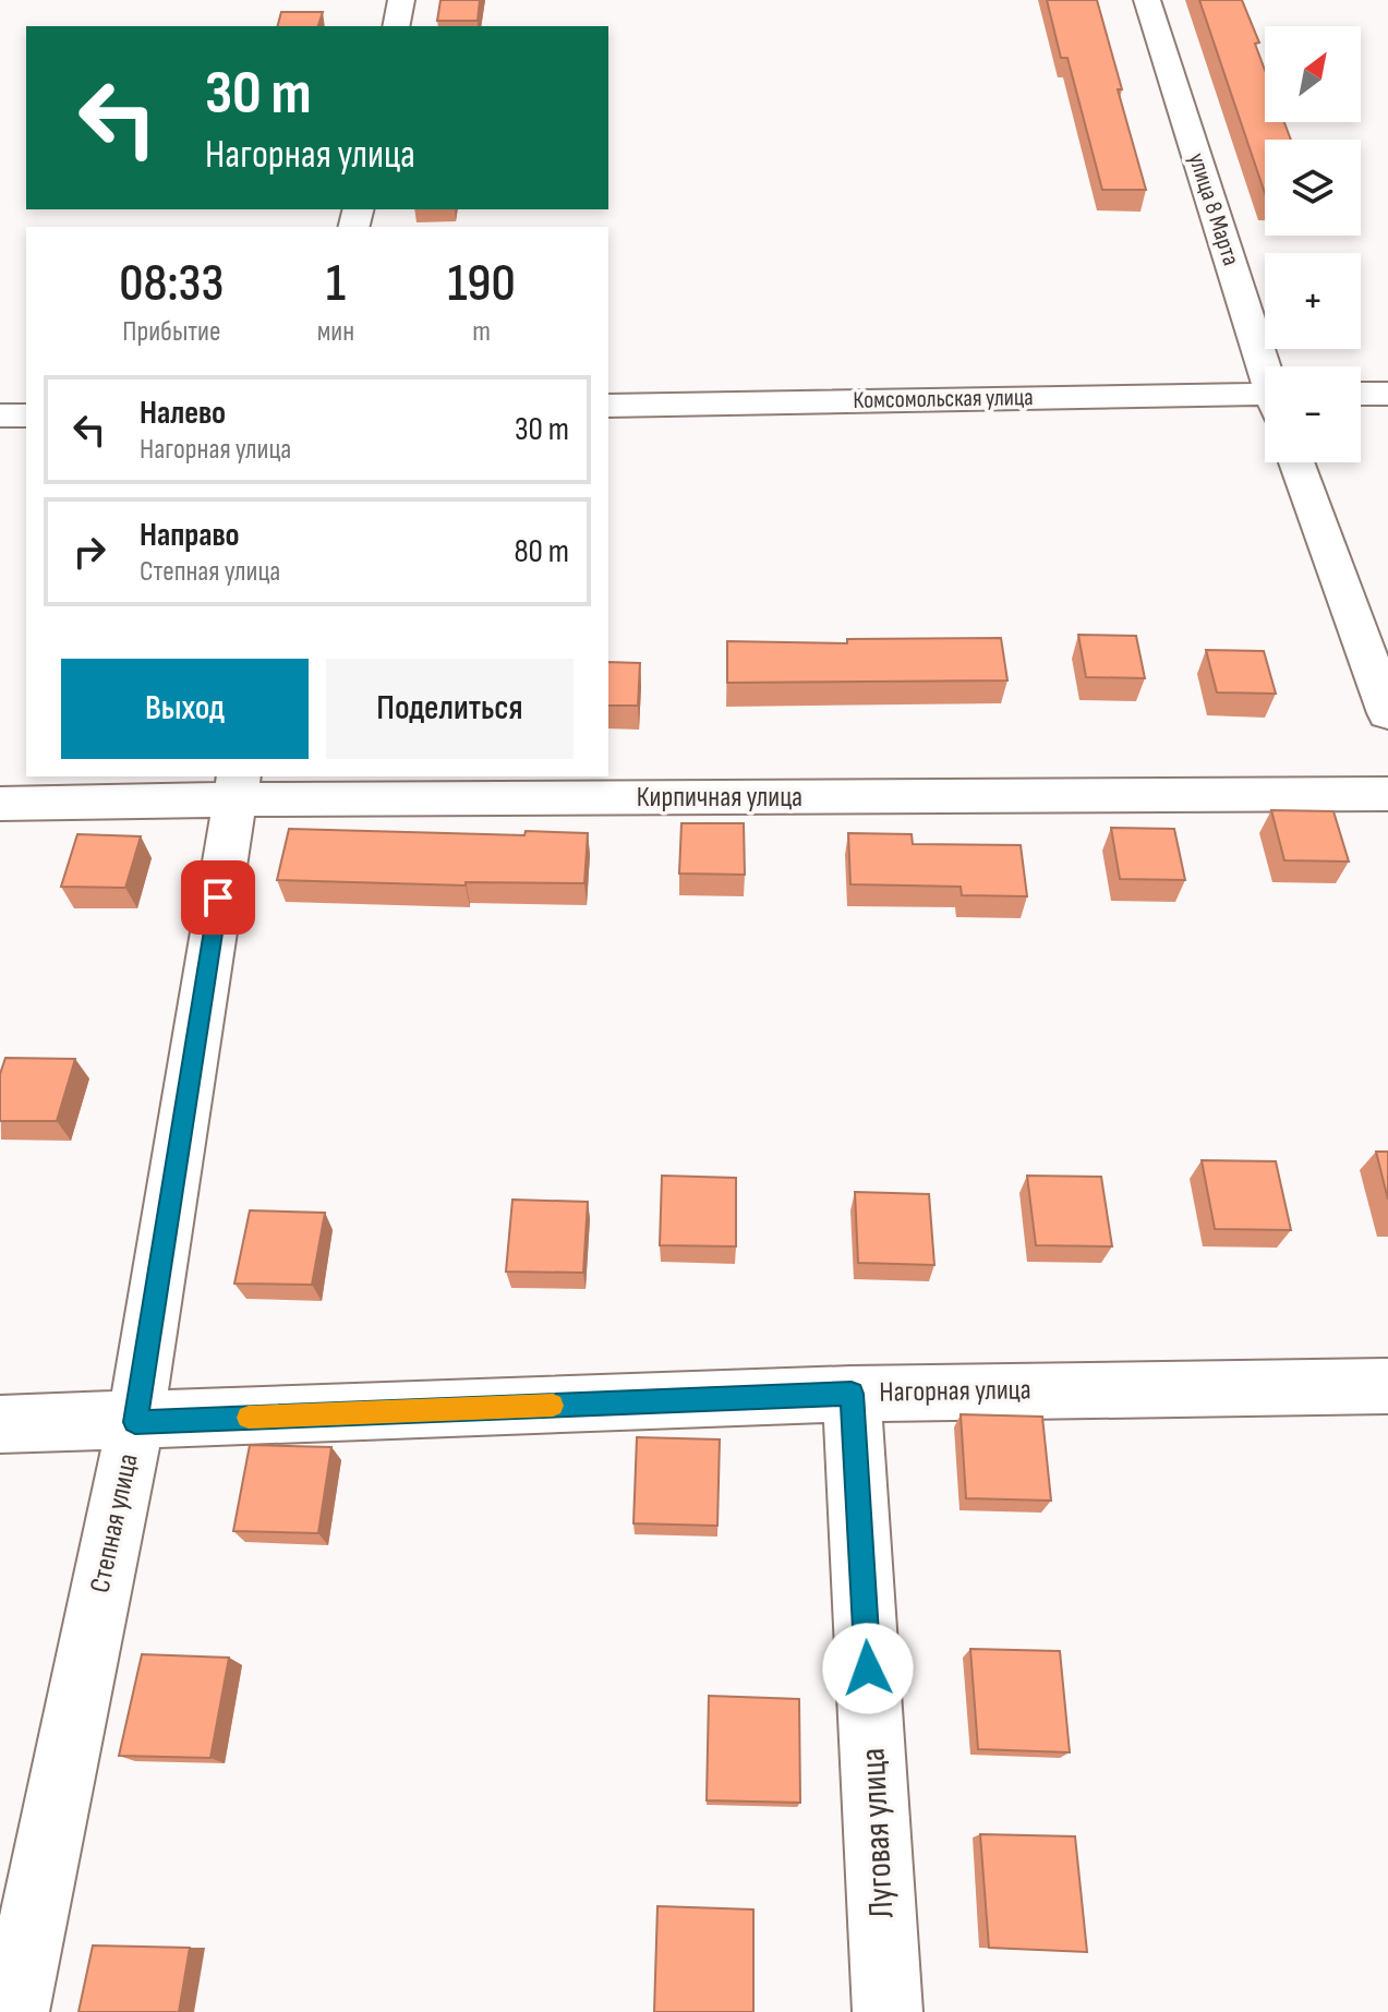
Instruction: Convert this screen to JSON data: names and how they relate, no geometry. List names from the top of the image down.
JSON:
{
  "streets": {
    "street": [
      "улица 8 Марта",
      "Комсомольская улица",
      "Кирпичная улица",
      "Нагорная улица",
      "Степная улица",
      "Луговая улица"
    ]
  },
  "crossings": [
    ["Кирпичная улица", "Степная улица"],
    ["Нагорная улица", "Степная улица"],
    ["Нагорная улица", "Луговая улица"]
  ],
  "north": "top right",
  "page": {
    "map_buttons": ["+", "−"],
    "turn": ["30 m", "Нагорная улица"],
    "eta": [
      "08:33",
      "Прибытие",
      "1",
      "мин",
      "190",
      "m"
    ],
    "list": [
      {
        "name": "Налево",
        "note": "Нагорная улица",
        "value": "30 m"
      },
      {
        "name": "Направо",
        "note": "Степная улица",
        "value": "80 m"
      }
    ],
    "buttons": ["Выход", "Поделиться"]
  }
}
